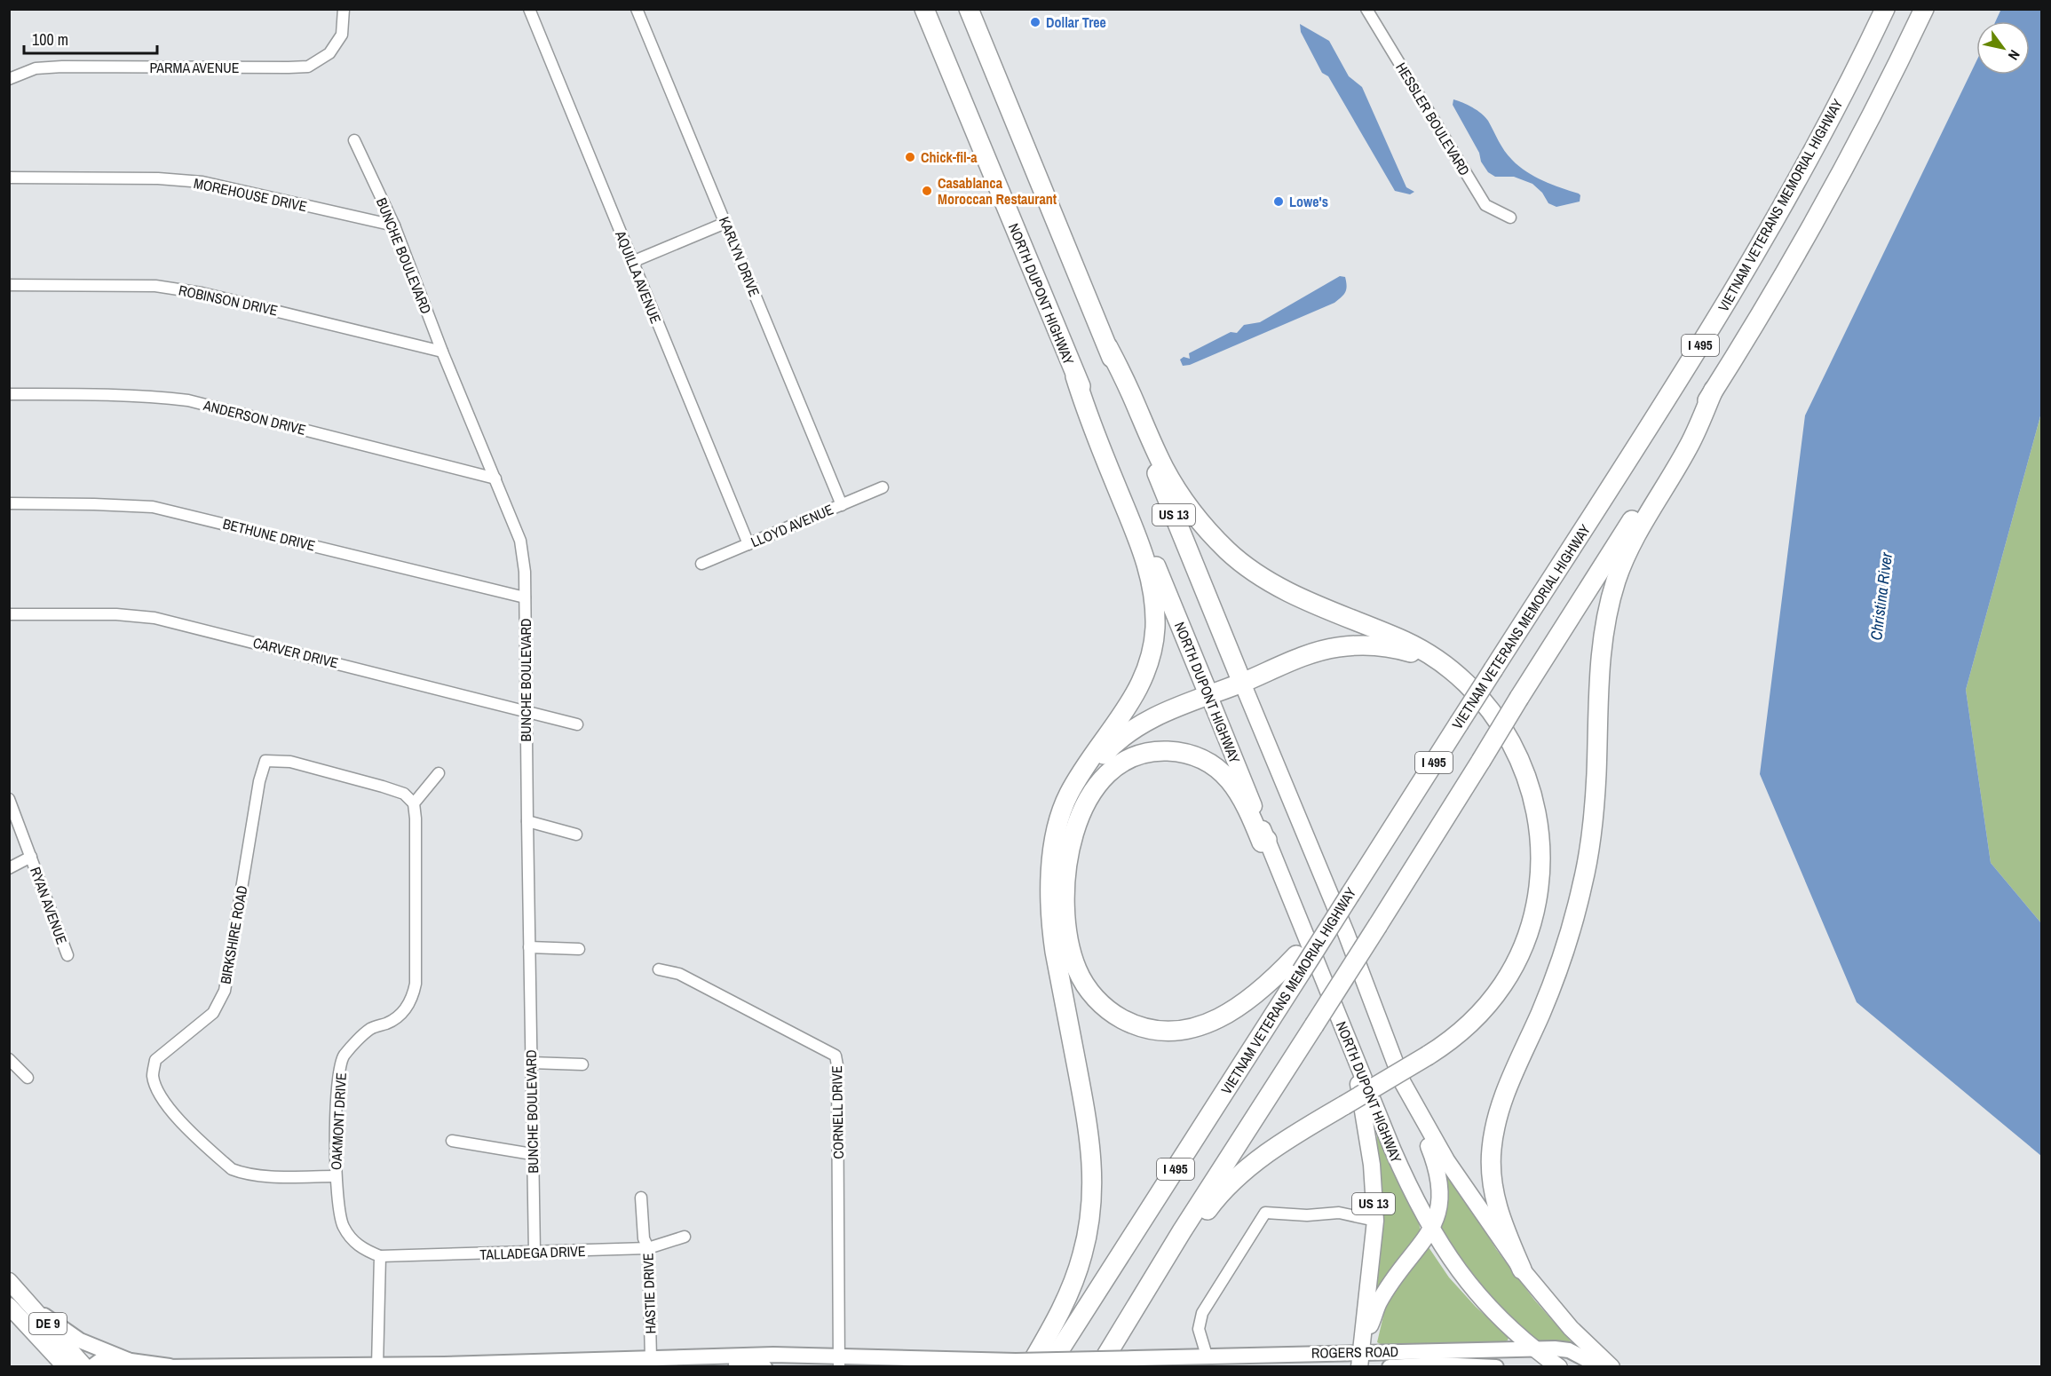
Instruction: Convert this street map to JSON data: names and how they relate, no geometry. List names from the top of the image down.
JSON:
{
  "streets": {
    "highway": [
      "VIETNAM VETERANS MEMORIAL HIGHWAY",
      "NORTH DUPONT HIGHWAY",
      "I 495",
      "US 13"
    ],
    "main road": ["DE 9"],
    "street": [
      "PARMA AVENUE",
      "HESSLER BOULEVARD",
      "MOREHOUSE DRIVE",
      "BUNCHE BOULEVARD",
      "KARLYN DRIVE",
      "AQUILLA AVENUE",
      "ROBINSON DRIVE",
      "ANDERSON DRIVE",
      "LLOYD AVENUE",
      "BETHUNE DRIVE",
      "CARVER DRIVE",
      "RYAN AVENUE",
      "BIRKSHIRE ROAD",
      "CORNELL DRIVE",
      "OAKMONT DRIVE",
      "TALLADEGA DRIVE",
      "HASTIE DRIVE",
      "ROGERS ROAD"
    ]
  },
  "crossings": [
    ["MOREHOUSE DRIVE", "BUNCHE BOULEVARD"],
    ["BUNCHE BOULEVARD", "ROBINSON DRIVE"],
    ["BUNCHE BOULEVARD", "ANDERSON DRIVE"],
    ["BUNCHE BOULEVARD", "BETHUNE DRIVE"],
    ["BUNCHE BOULEVARD", "CARVER DRIVE"],
    ["BUNCHE BOULEVARD", "TALLADEGA DRIVE"],
    ["KARLYN DRIVE", "LLOYD AVENUE"],
    ["AQUILLA AVENUE", "LLOYD AVENUE"],
    ["NORTH DUPONT HIGHWAY", "US 13"],
    ["NORTH DUPONT HIGHWAY", "ROGERS ROAD"],
    ["US 13", "ROGERS ROAD"],
    ["BIRKSHIRE ROAD", "OAKMONT DRIVE"],
    ["CORNELL DRIVE", "ROGERS ROAD"],
    ["OAKMONT DRIVE", "TALLADEGA DRIVE"],
    ["TALLADEGA DRIVE", "HASTIE DRIVE"],
    ["HASTIE DRIVE", "ROGERS ROAD"]
  ],
  "water": ["Christina River"],
  "places": [
    "Dollar Tree",
    "Chick-fil-a",
    "Casablanca Moroccan Restaurant",
    "Lowe's"
  ],
  "scale_bar": "100 m",
  "north": "bottom right"
}
